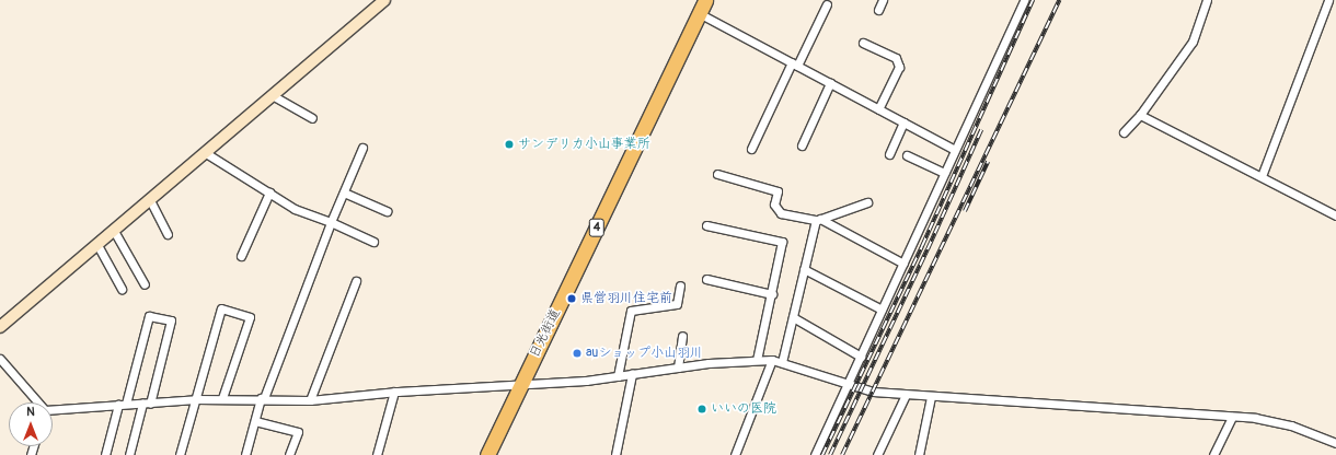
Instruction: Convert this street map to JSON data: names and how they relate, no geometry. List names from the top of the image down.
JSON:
{
  "streets": {
    "highway": ["4", "日光街道"]
  },
  "places": [
    "サンデリカ小山事業所",
    "県営羽川住宅前",
    "auショップ小山羽川",
    "いいの医院"
  ],
  "north": "top"
}
